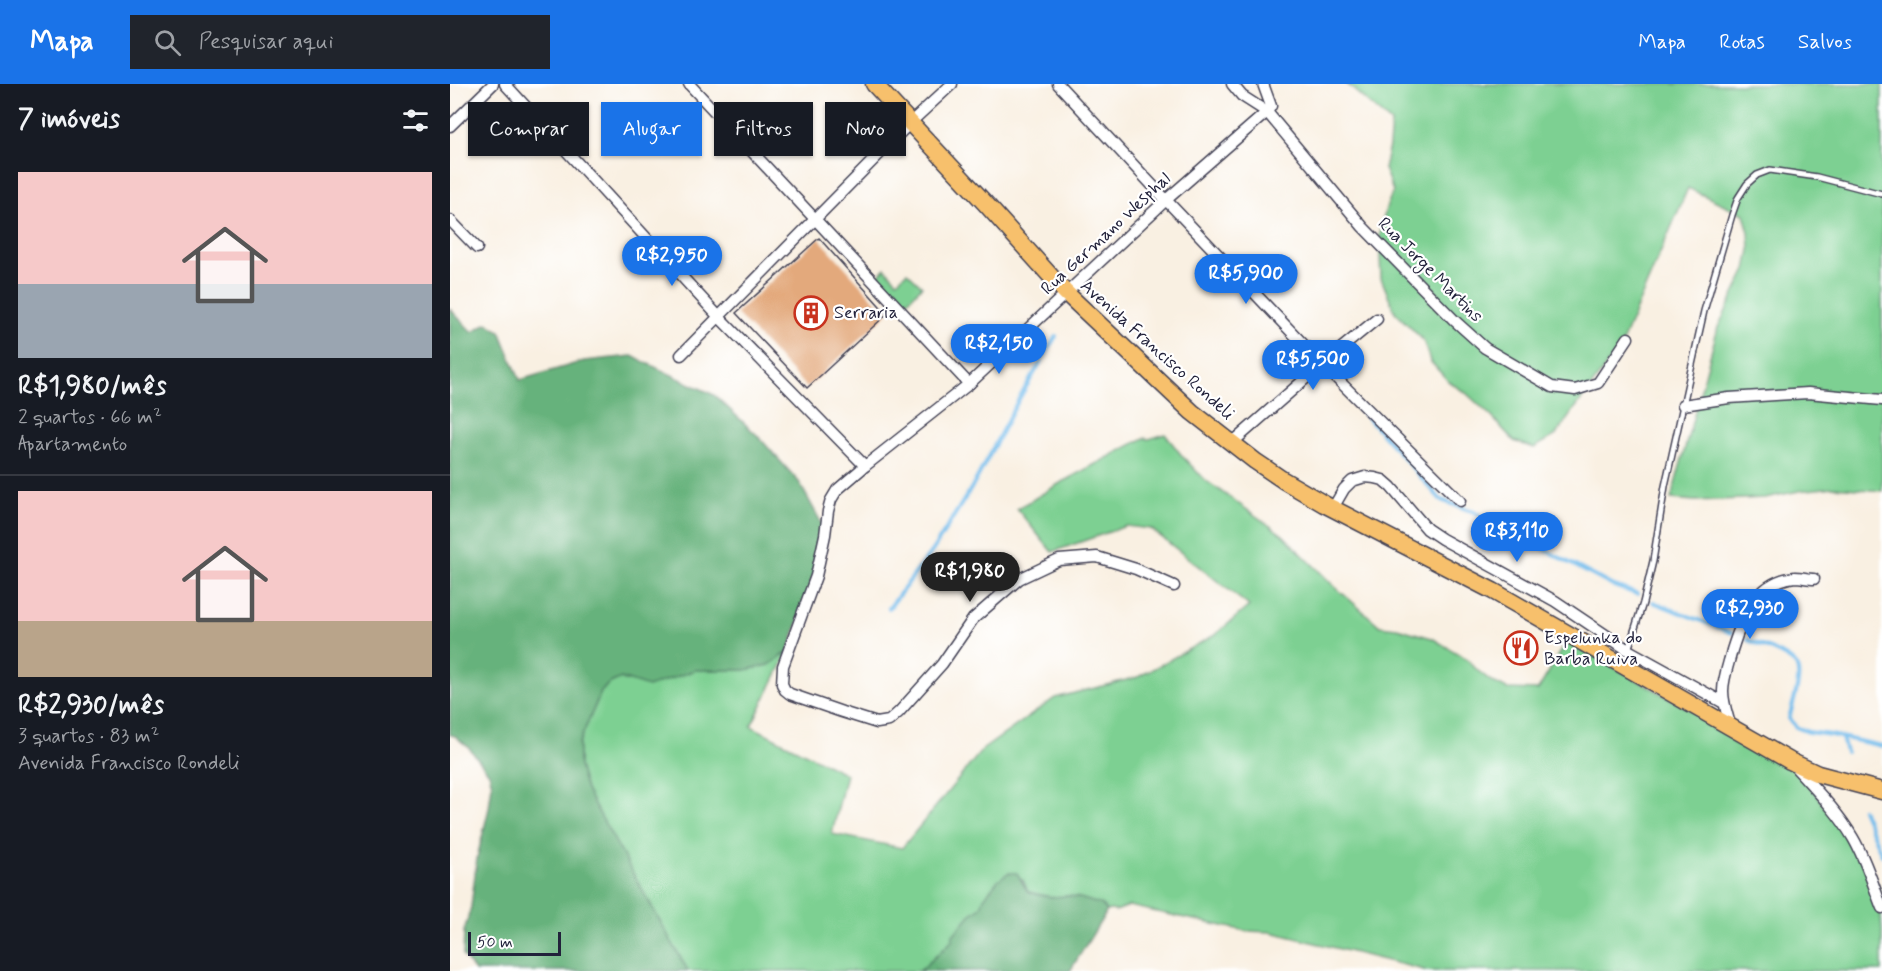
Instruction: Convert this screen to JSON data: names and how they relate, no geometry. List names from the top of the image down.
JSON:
{
  "streets": {
    "main road": ["Avenida Francisco Rondeli"],
    "street": ["Rua Germano Wesphal", "Rua Jorge Martins"]
  },
  "crossings": [
    ["Rua Germano Wesphal", "Rua Jorge Martins"],
    ["Rua Germano Wesphal", "Avenida Francisco Rondeli"]
  ],
  "places": {
    "building": ["Serraria"],
    "restaurant": ["Espelunka do Barba Ruiva"]
  },
  "scale_bar": "50 m",
  "page": {
    "header": "Mapa",
    "search": "Pesquisar aqui",
    "nav": ["Mapa", "Rotas", "Salvos"],
    "heading": "7 imóveis",
    "chip": [
      "Comprar",
      "Alugar",
      "Filtros",
      "Novo"
    ],
    "list": [
      {
        "name": "R$1,980/mês",
        "note": "2 quartos · 66 m² · Apartamento"
      },
      {
        "name": "R$2,930/mês",
        "note": "3 quartos · 83 m² · Avenida Francisco Rondeli"
      }
    ],
    "price": [
      "R$2,950",
      "R$5,900",
      "R$2,150",
      "R$5,500",
      "R$3,110",
      "R$1,980",
      "R$2,930"
    ],
    "scale": "50 m"
  }
}
